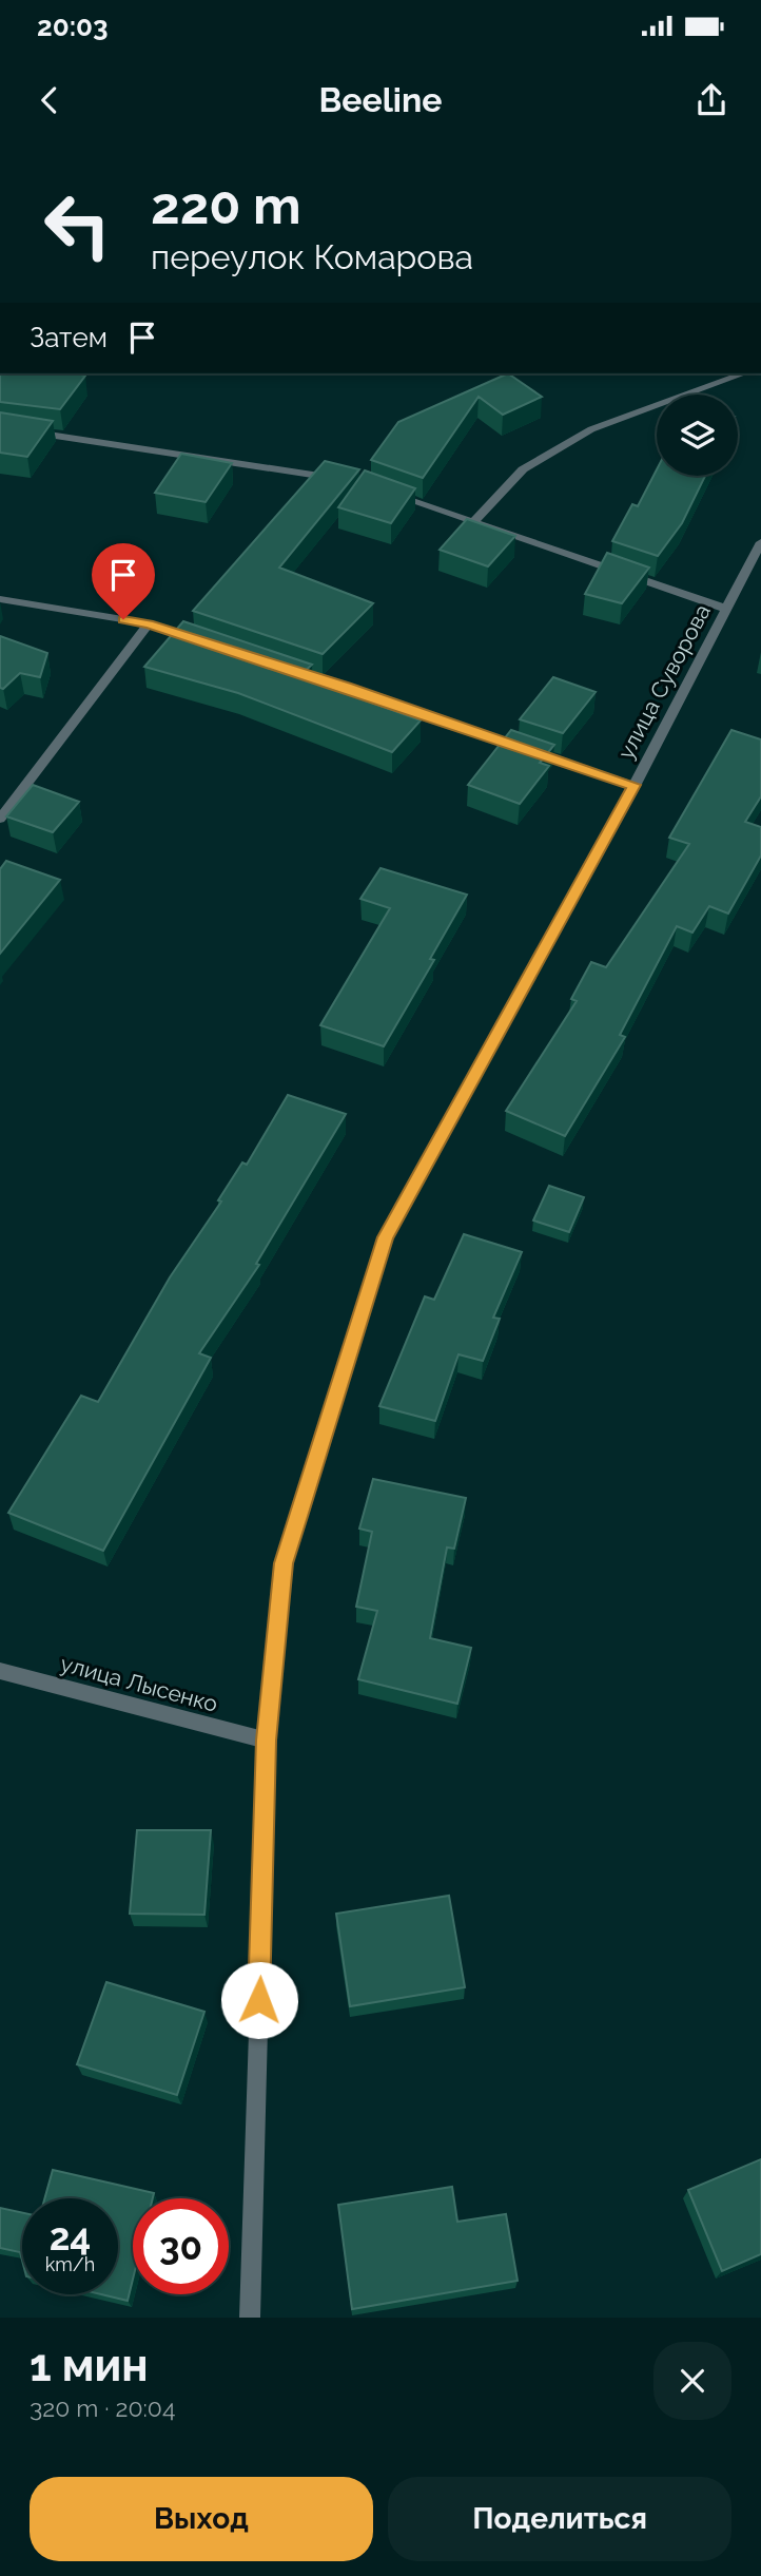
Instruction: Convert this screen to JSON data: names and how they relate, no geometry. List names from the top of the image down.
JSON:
{
  "streets": {
    "street": ["улица Суворова", "улица Лысенко"]
  },
  "crossings": [
    ["улица Суворова", "улица Лысенко"]
  ],
  "page": {
    "status": "20:03",
    "header": "Beeline",
    "turn": ["220 m", "переулок Комарова"],
    "then": "Затем",
    "speed": "24 km/h",
    "limit": "30",
    "heading": ["1 мин", "320 m · 20:04"],
    "buttons": ["Выход", "Поделиться"]
  }
}
